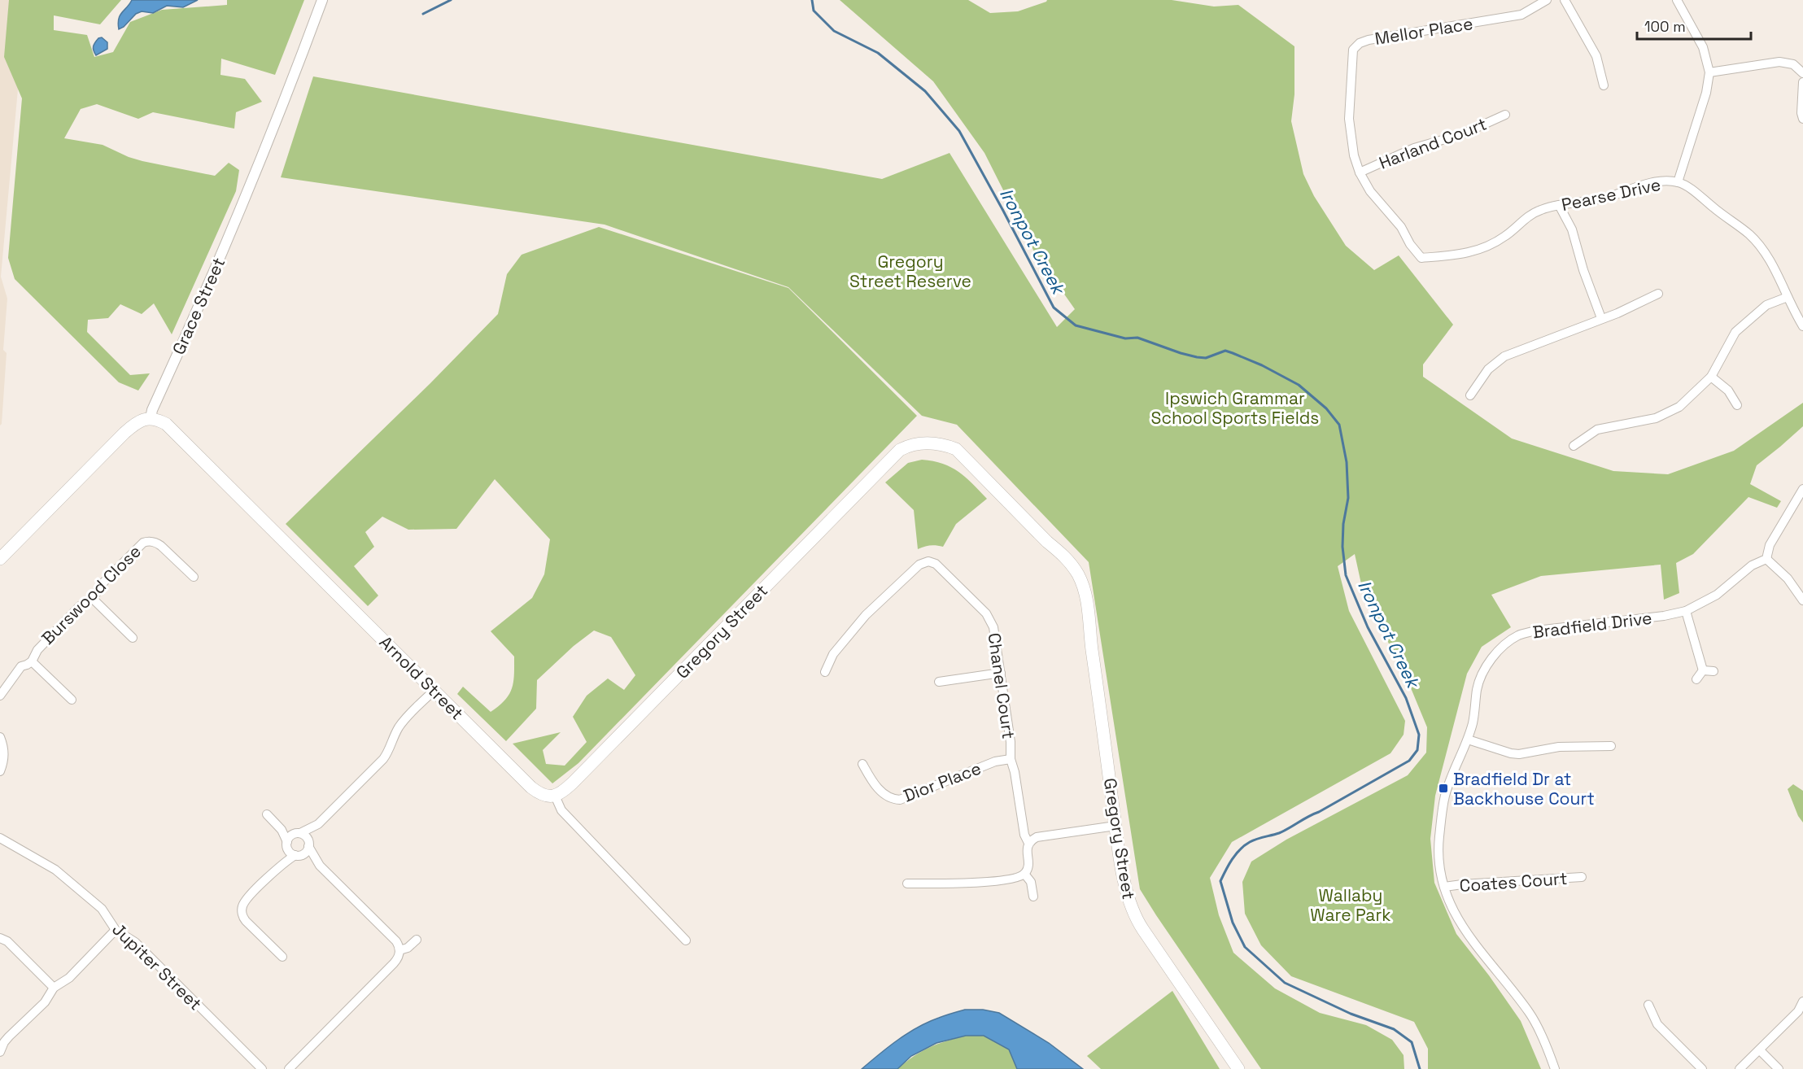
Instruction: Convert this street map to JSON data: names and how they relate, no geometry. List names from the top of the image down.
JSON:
{
  "streets": {
    "main road": ["Gregory Street", "Arnold Street"],
    "street": [
      "Mellor Place",
      "Harland Court",
      "Pearse Drive",
      "Grace Street",
      "Burswood Close",
      "Bradfield Drive",
      "Chanel Court",
      "Dior Place",
      "Coates Court",
      "Jupiter Street"
    ]
  },
  "crossings": [
    ["Mellor Place", "Harland Court"],
    ["Mellor Place", "Pearse Drive"],
    ["Grace Street", "Arnold Street"],
    ["Bradfield Drive", "Coates Court"],
    ["Gregory Street", "Arnold Street"],
    ["Chanel Court", "Dior Place"]
  ],
  "water": ["Ironpot Creek"],
  "parks": ["Gregory Street Reserve", "Ipswich Grammar School Sports Fields", "Wallaby Ware Park"],
  "places": {
    "transit": ["Bradfield Dr at Backhouse Court"]
  },
  "scale_bar": "100 m"
}
